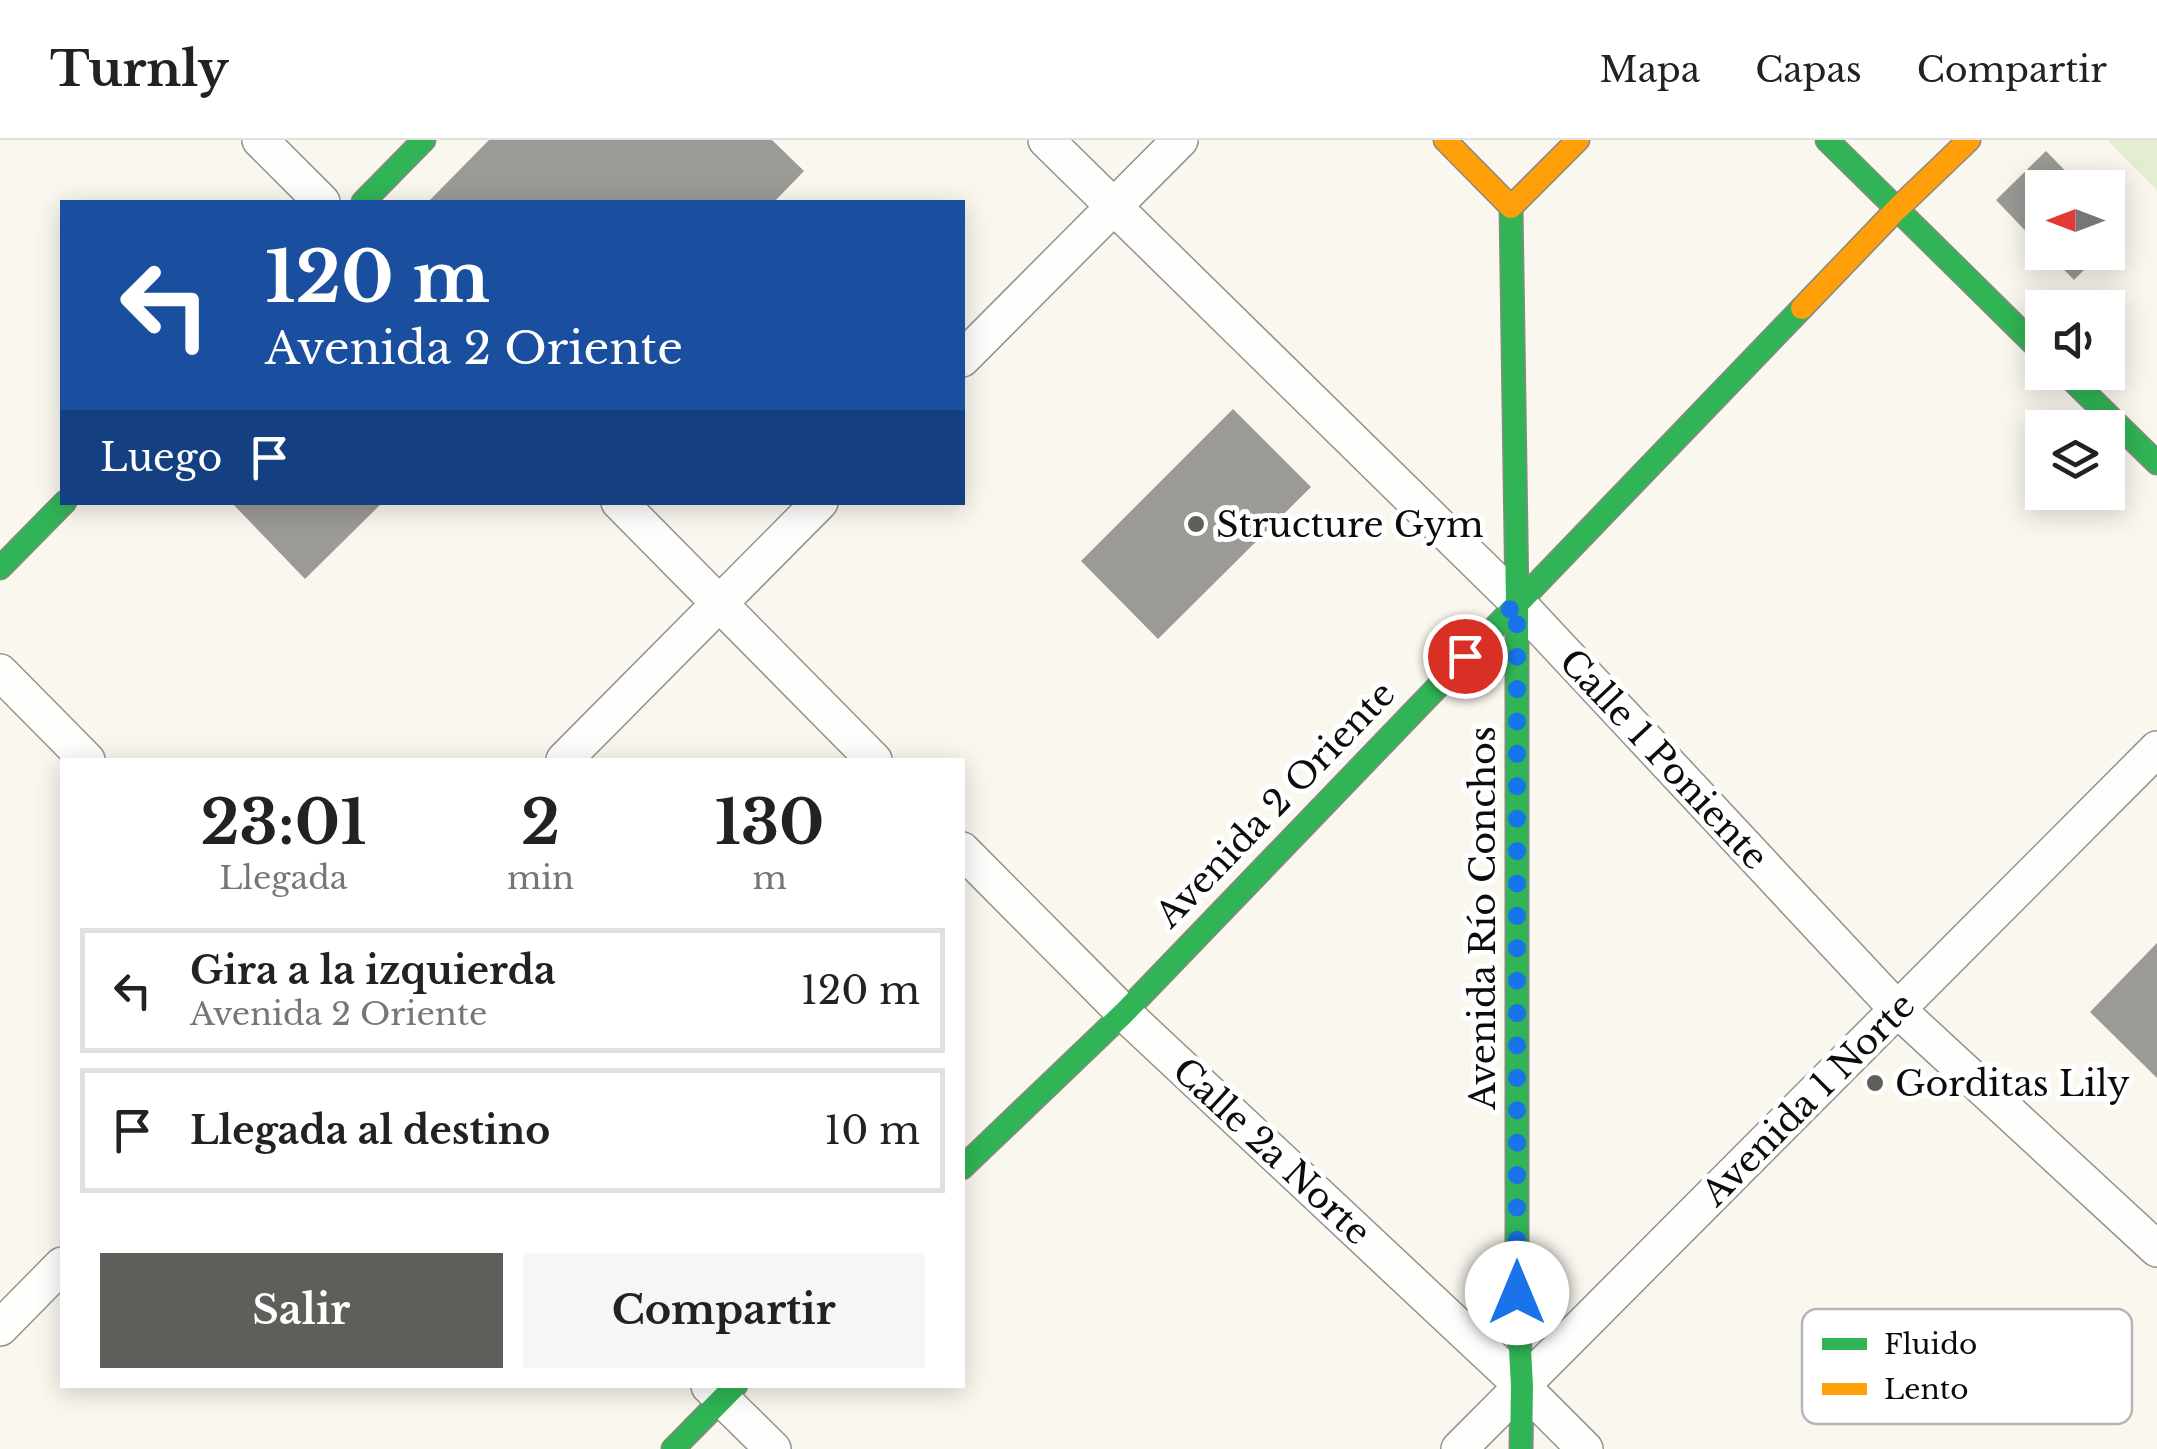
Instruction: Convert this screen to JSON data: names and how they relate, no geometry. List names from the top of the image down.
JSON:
{
  "streets": {
    "main road": ["Avenida 2 Oriente", "Avenida Río Conchos"],
    "street": ["Calle 1 Poniente", "Avenida 1 Norte", "Calle 2a Norte"]
  },
  "crossings": [
    ["Calle 1 Poniente", "Avenida 2 Oriente"],
    ["Calle 1 Poniente", "Avenida Río Conchos"],
    ["Calle 1 Poniente", "Avenida 1 Norte"],
    ["Avenida 2 Oriente", "Avenida Río Conchos"],
    ["Avenida 2 Oriente", "Calle 2a Norte"],
    ["Avenida Río Conchos", "Avenida 1 Norte"],
    ["Avenida Río Conchos", "Calle 2a Norte"],
    ["Avenida 1 Norte", "Calle 2a Norte"]
  ],
  "places": ["Structure Gym", "Gorditas Lily"],
  "legend": ["Fluido", "Lento"],
  "north": "left",
  "page": {
    "header": "Turnly",
    "nav": ["Mapa", "Capas", "Compartir"],
    "turn": ["120 m", "Avenida 2 Oriente"],
    "then": "Luego",
    "eta": [
      "23:01",
      "Llegada",
      "2",
      "min",
      "130",
      "m"
    ],
    "list": [
      {
        "name": "Gira a la izquierda",
        "note": "Avenida 2 Oriente",
        "value": "120 m"
      },
      {
        "name": "Llegada al destino",
        "value": "10 m"
      }
    ],
    "buttons": ["Salir", "Compartir"]
  }
}
